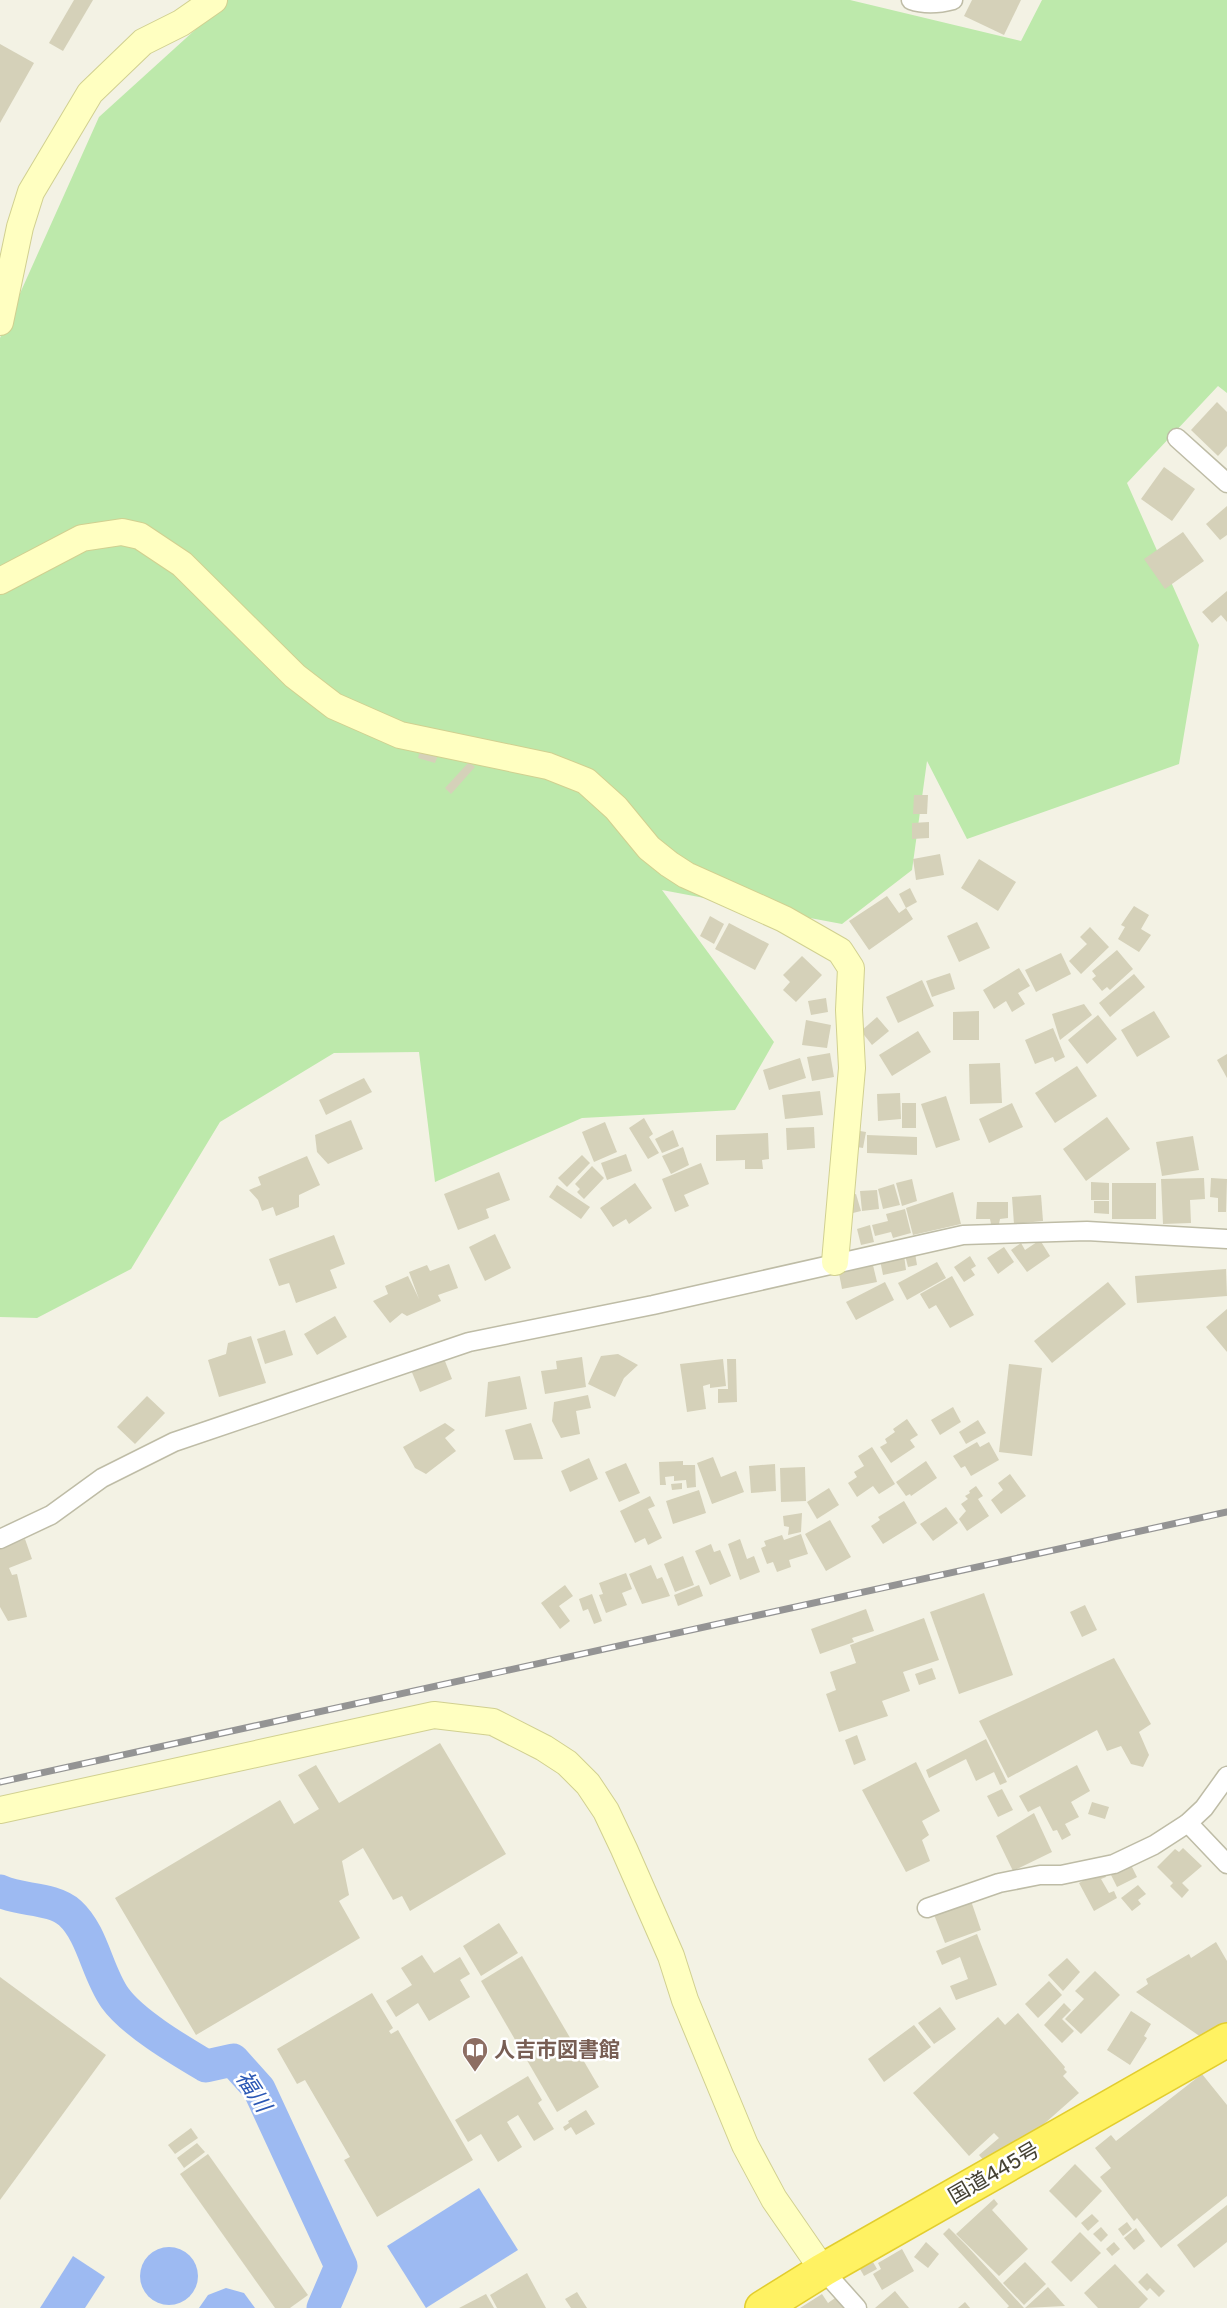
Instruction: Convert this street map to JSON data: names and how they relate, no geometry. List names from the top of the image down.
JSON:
{
  "streets": {
    "highway": ["国道445号"]
  },
  "water": ["福川"],
  "places": {
    "library": ["人吉市図書館"]
  }
}
